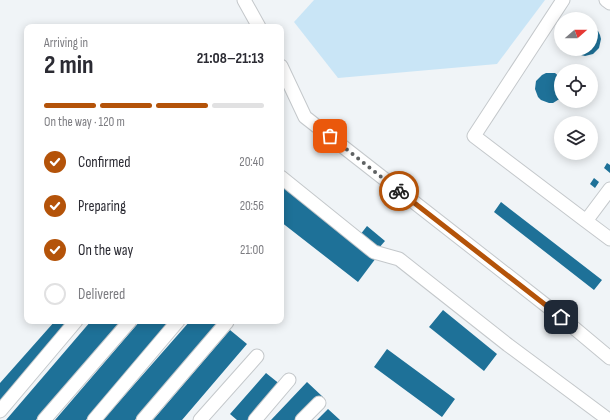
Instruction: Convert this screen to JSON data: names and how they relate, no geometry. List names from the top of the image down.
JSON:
{
  "north": "right",
  "page": {
    "heading": ["2 min", "Arriving in", "21:08–21:13"],
    "bar": "On the way · 120 m",
    "list": [
      ["Confirmed", "20:40"],
      ["Preparing", "20:56"],
      ["On the way", "21:00"],
      "Delivered"
    ]
  }
}
